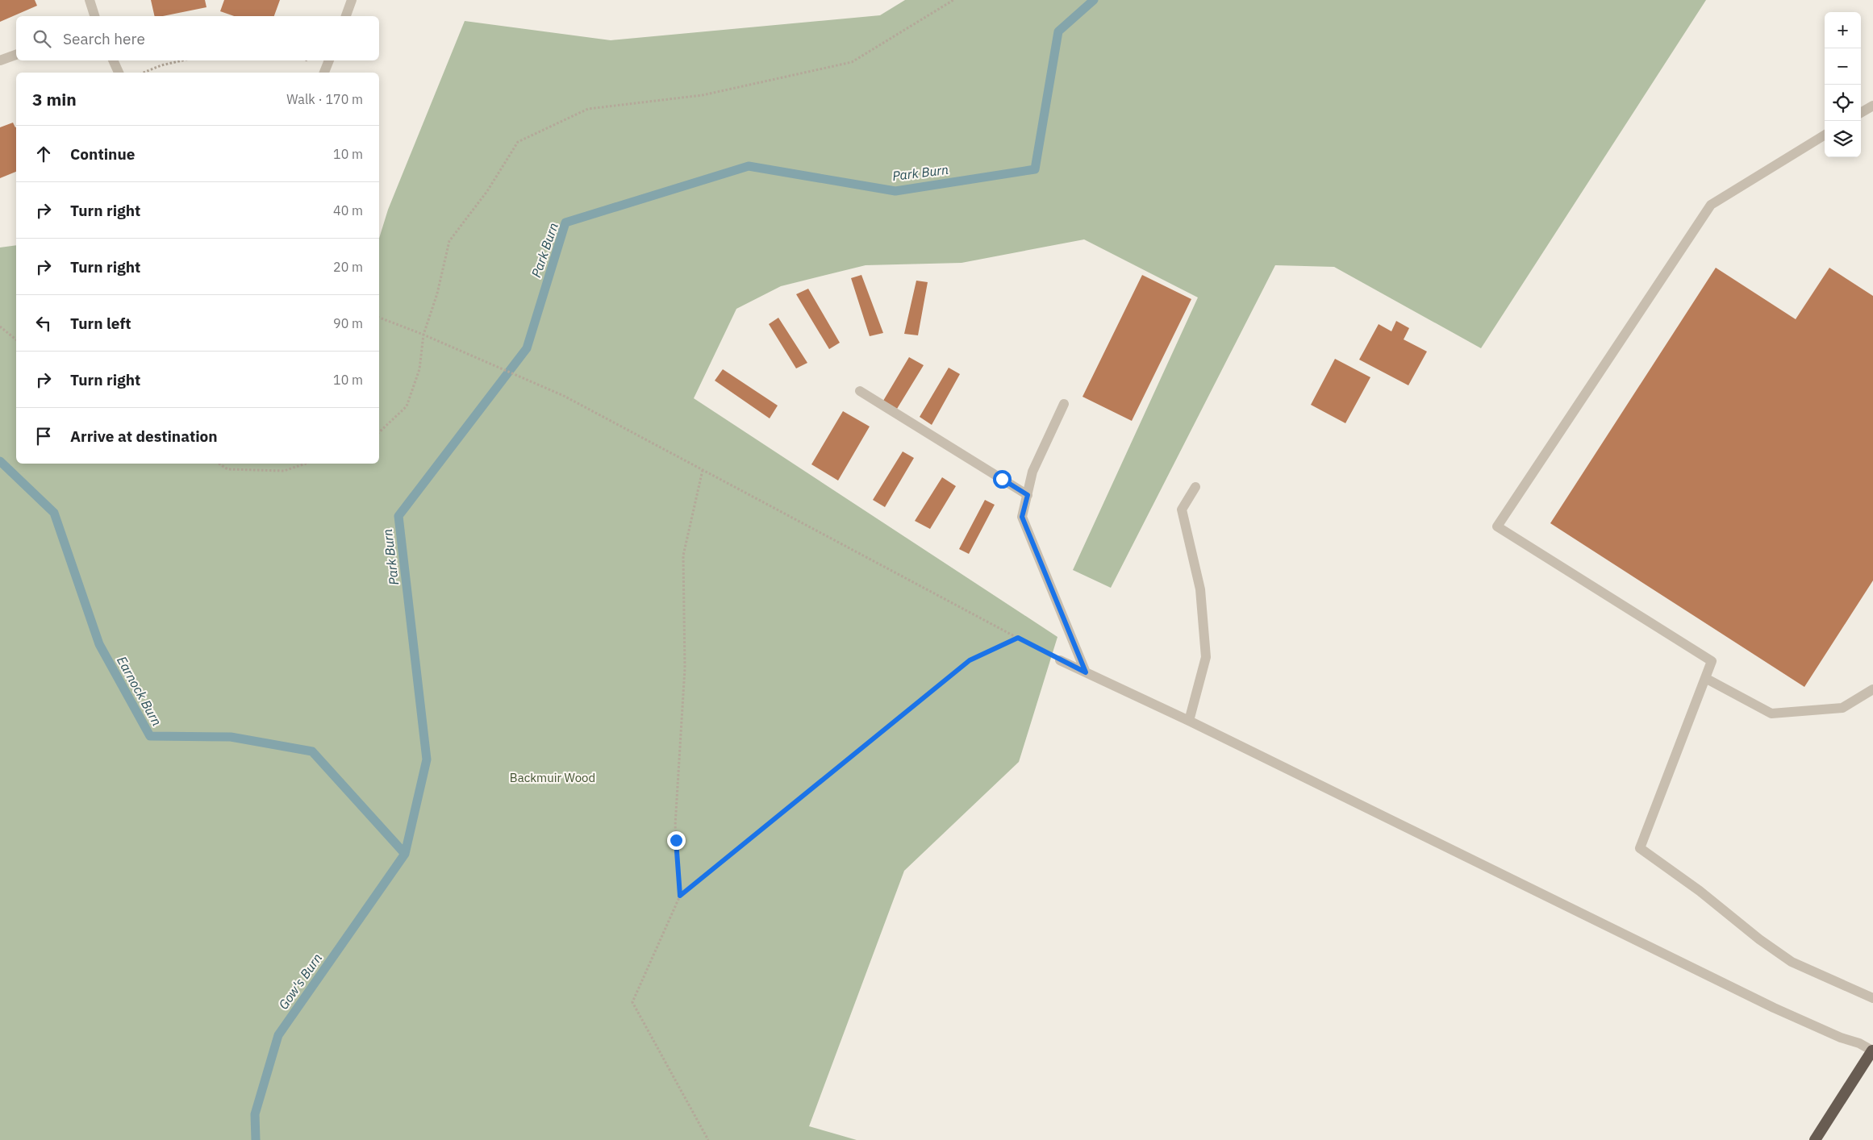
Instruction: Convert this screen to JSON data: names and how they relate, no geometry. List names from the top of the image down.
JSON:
{
  "water": ["Park Burn", "Earnock Burn", "Gow's Burn"],
  "parks": ["Backmuir Wood"],
  "page": {
    "map_buttons": ["+", "−"],
    "search": "Search here",
    "heading": ["3 min", "Walk · 170 m"],
    "list": [
      ["Continue", "10 m"],
      ["Turn right", "40 m"],
      ["Turn right", "20 m"],
      ["Turn left", "90 m"],
      ["Turn right", "10 m"],
      "Arrive at destination"
    ]
  }
}
